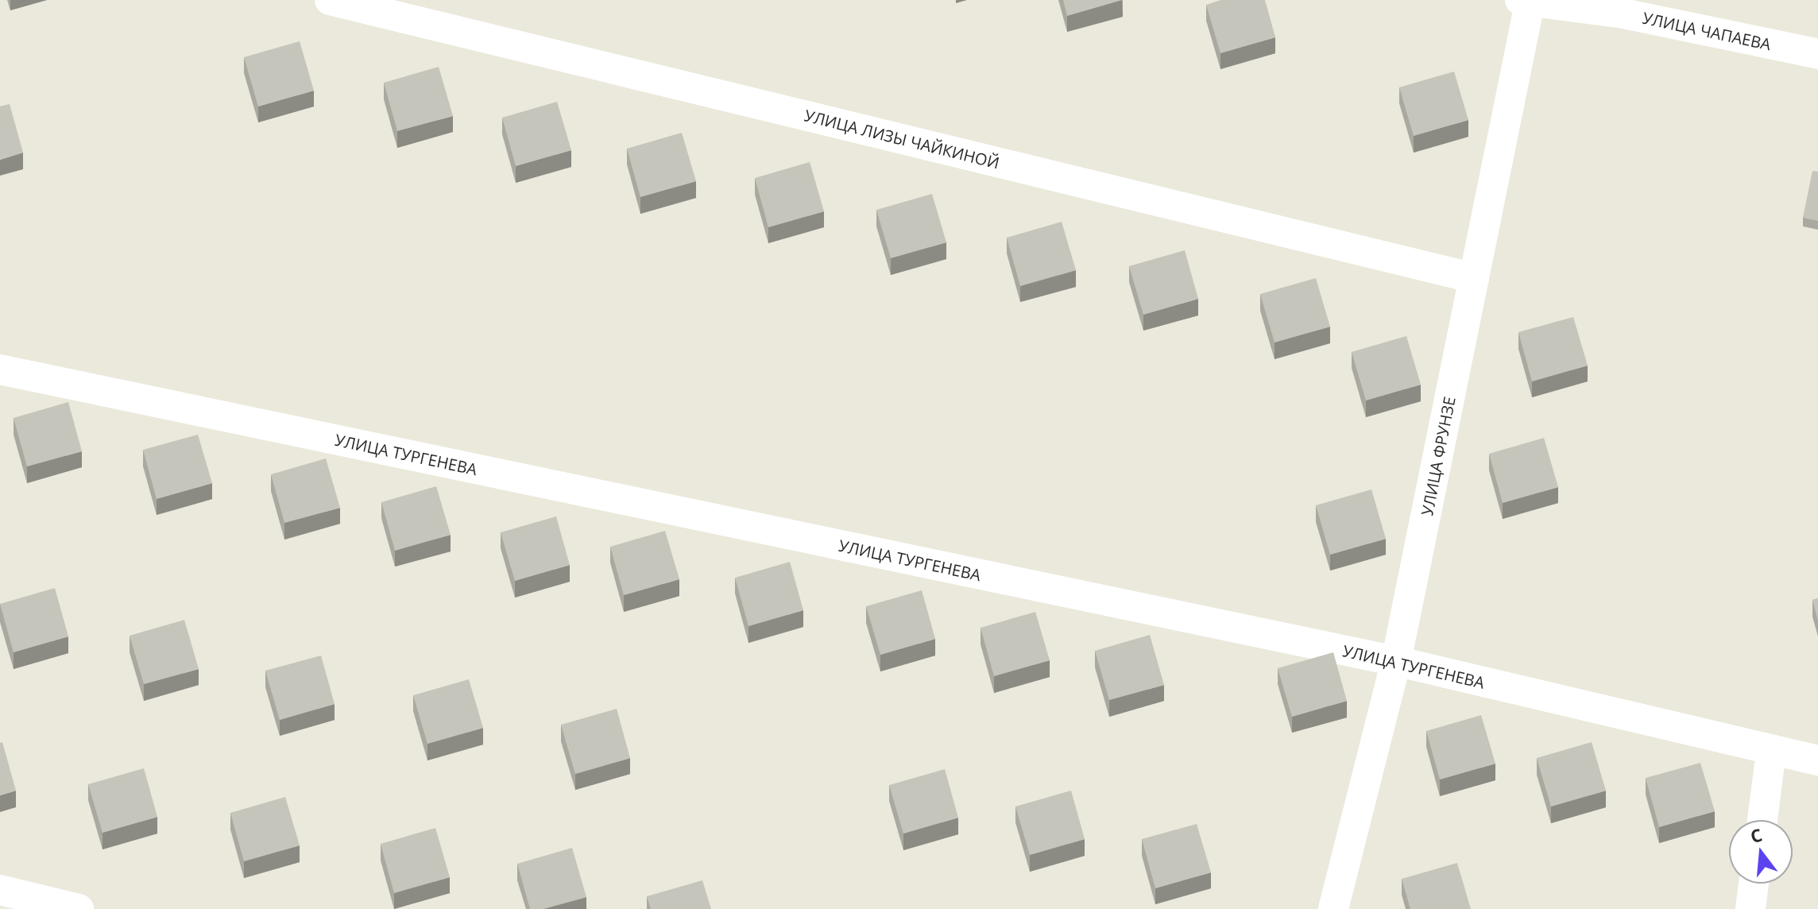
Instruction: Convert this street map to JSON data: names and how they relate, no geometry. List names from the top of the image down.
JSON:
{
  "streets": {
    "street": [
      "УЛИЦА ЧАПАЕВА",
      "УЛИЦА ЛИЗЫ ЧАЙКИНОЙ",
      "УЛИЦА ТУРГЕНЕВА",
      "УЛИЦА ФРУНЗЕ"
    ]
  },
  "crossings": [
    ["УЛИЦА ЧАПАЕВА", "УЛИЦА ФРУНЗЕ"],
    ["УЛИЦА ЛИЗЫ ЧАЙКИНОЙ", "УЛИЦА ФРУНЗЕ"],
    ["УЛИЦА ТУРГЕНЕВА", "УЛИЦА ФРУНЗЕ"]
  ],
  "north": "top"
}
